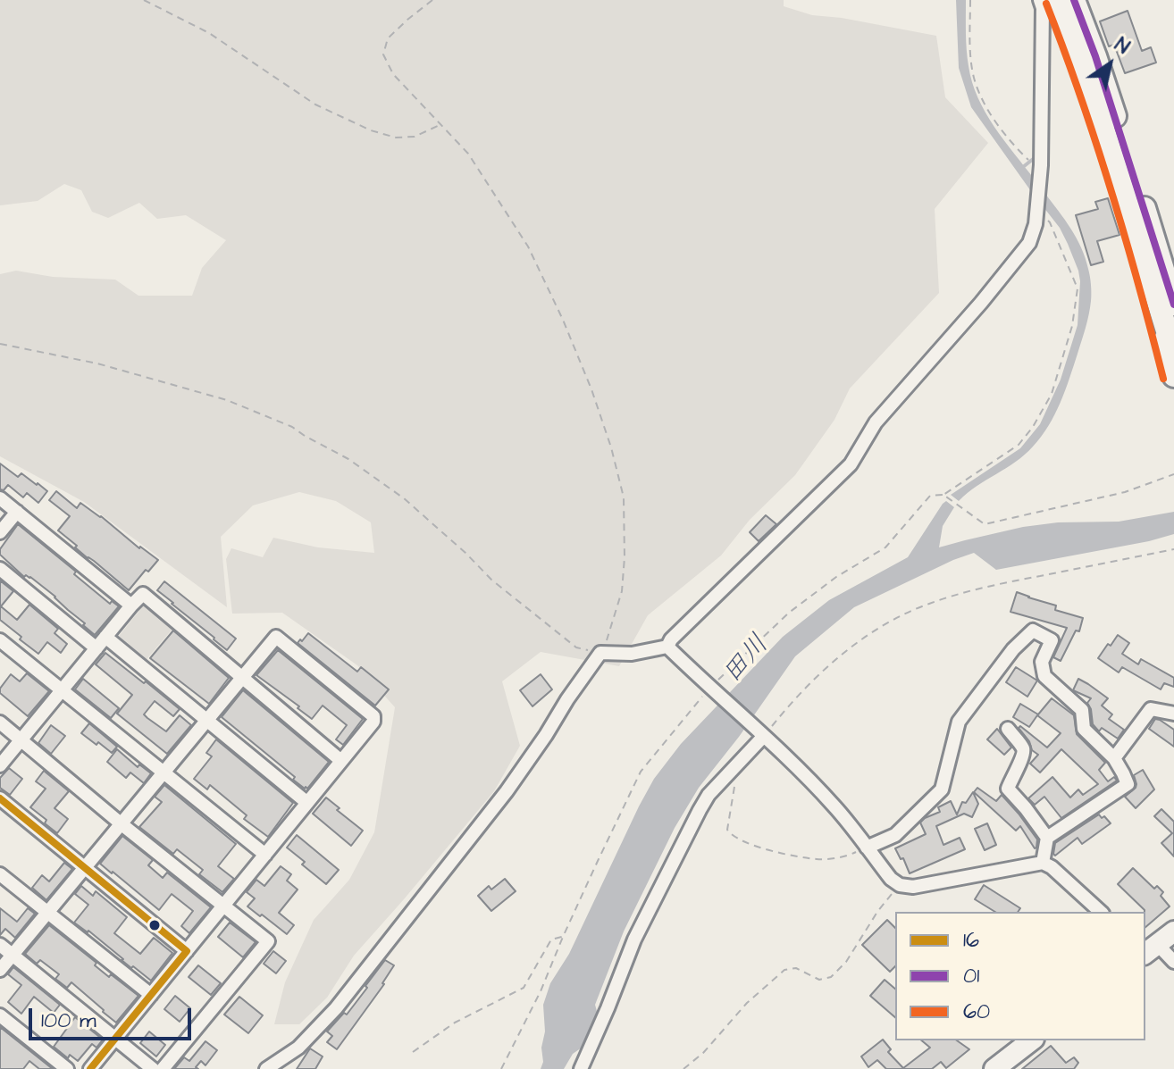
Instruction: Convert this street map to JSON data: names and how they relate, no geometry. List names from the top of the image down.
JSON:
{
  "water": ["田川"],
  "lines": ["transit line 01", "transit line 60", "transit line 16"],
  "legend": ["16", "01", "60"],
  "scale_bar": "100 m",
  "north": "top right"
}
